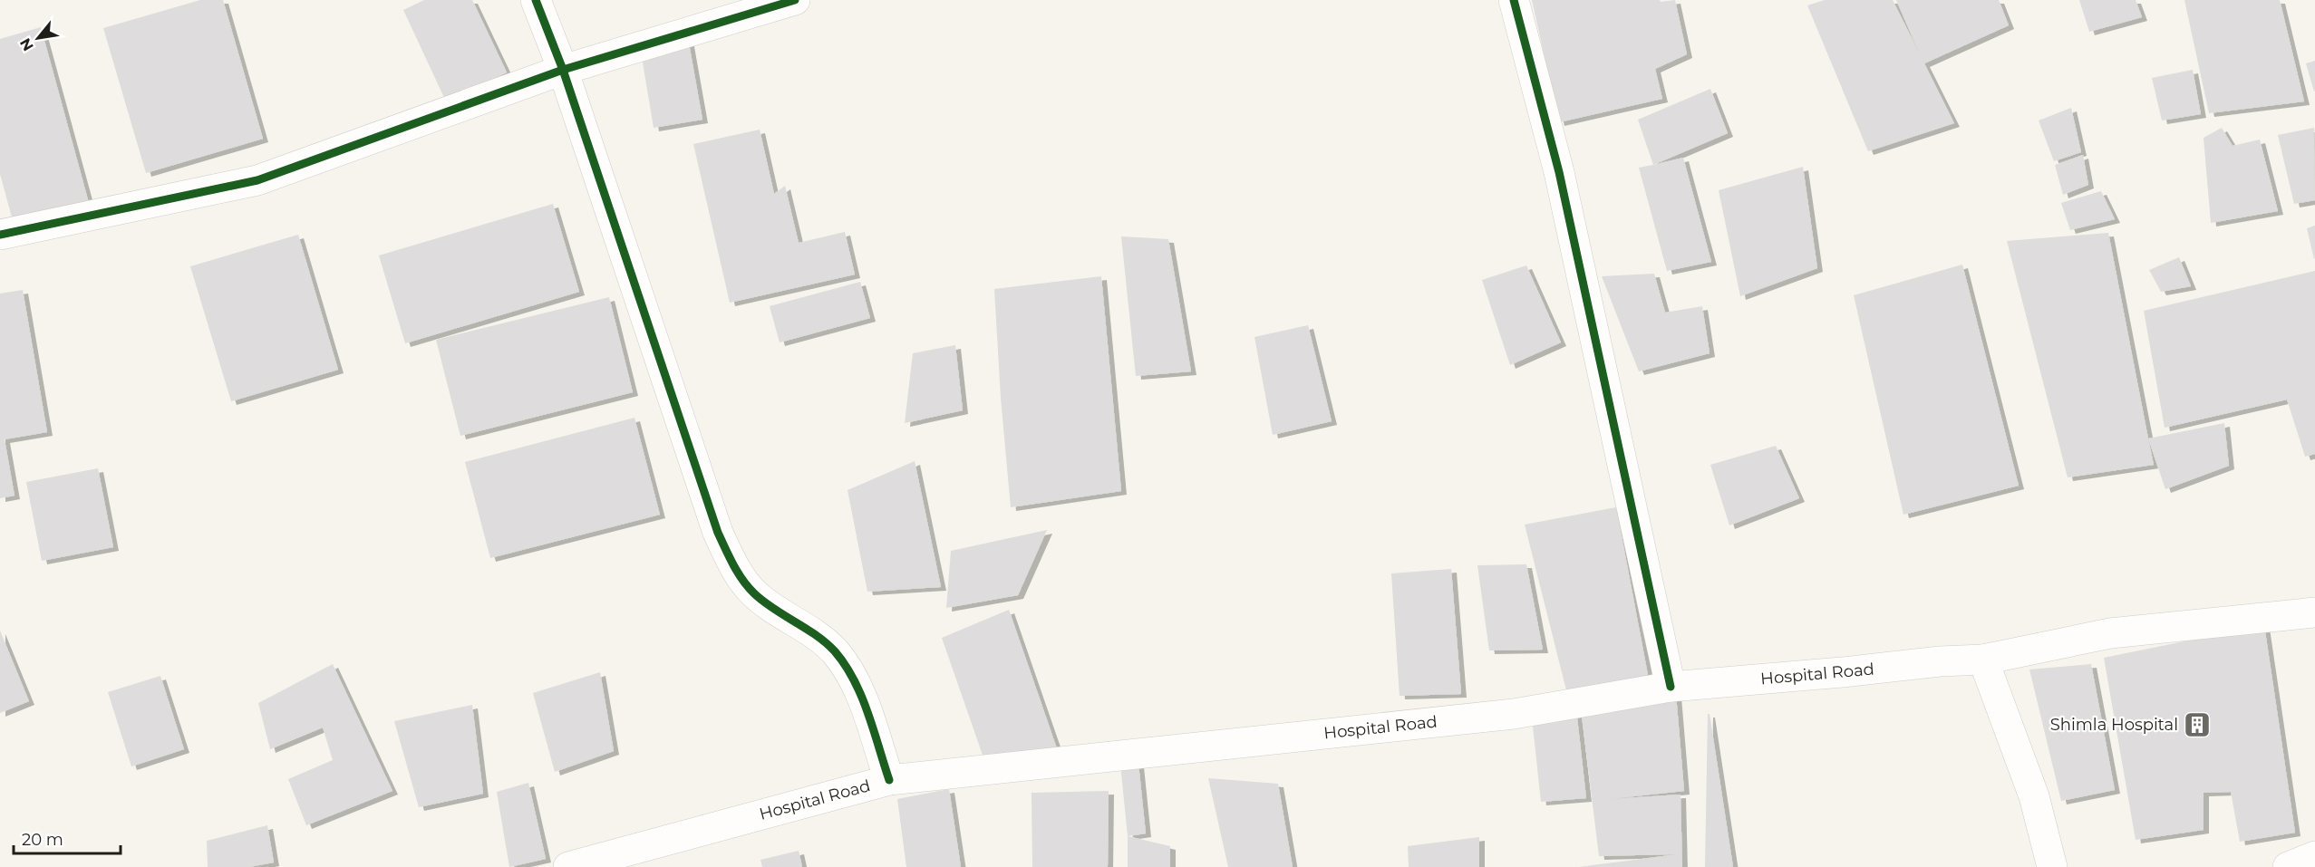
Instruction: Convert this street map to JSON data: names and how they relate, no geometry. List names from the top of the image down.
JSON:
{
  "streets": {
    "street": ["Hospital Road"]
  },
  "places": {
    "building": ["Shimla Hospital"]
  },
  "scale_bar": "20 m",
  "north": "bottom left"
}
